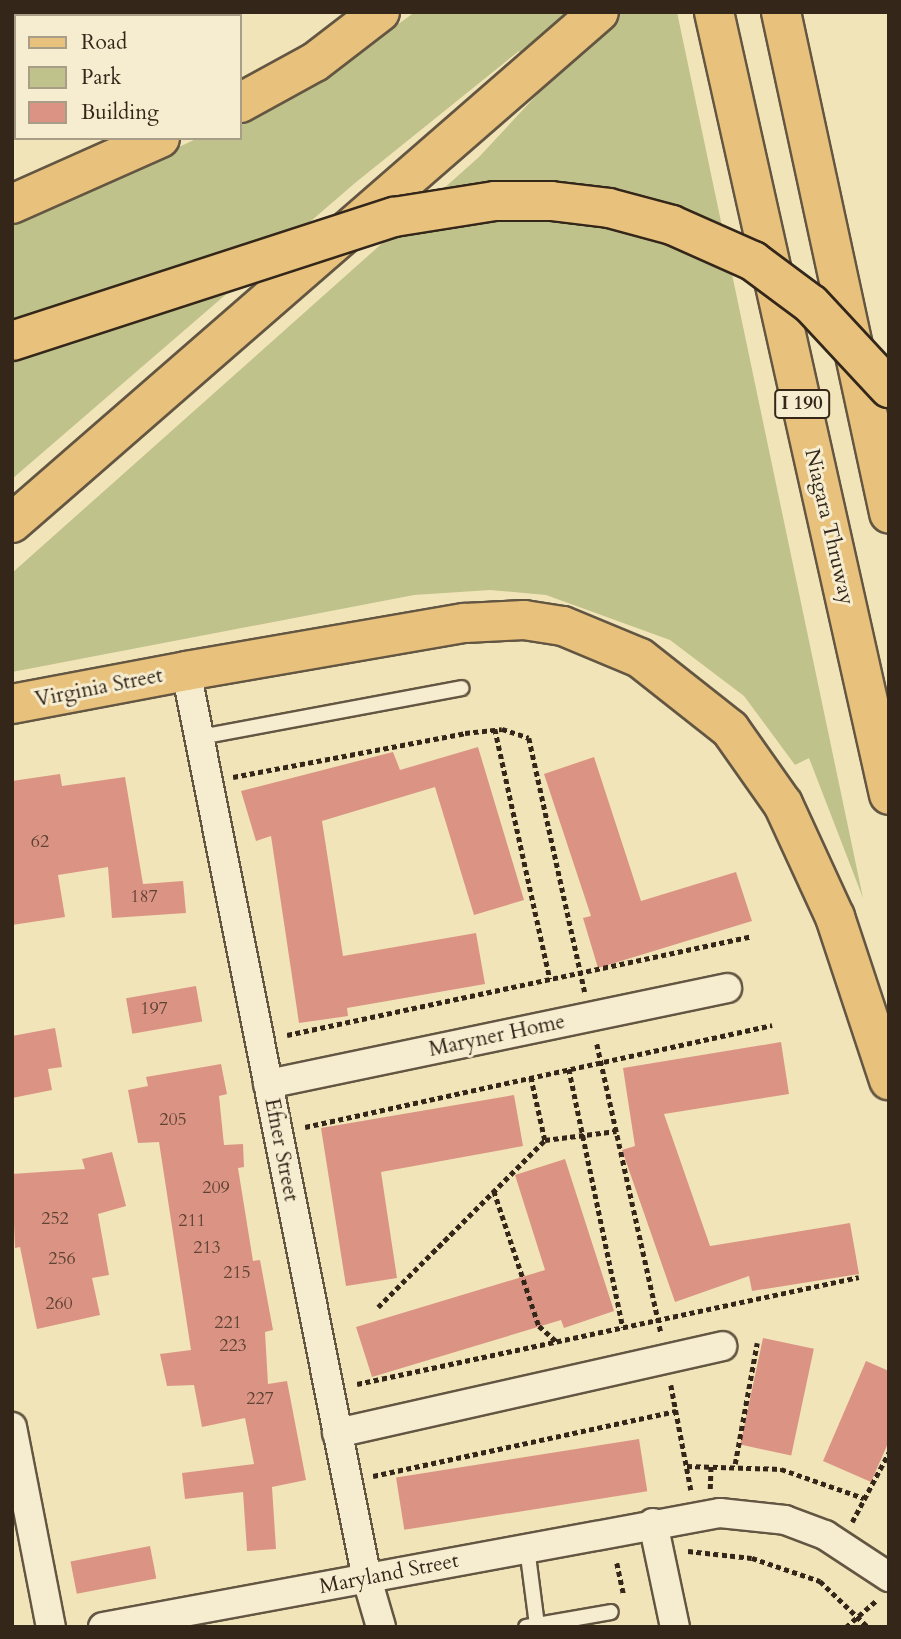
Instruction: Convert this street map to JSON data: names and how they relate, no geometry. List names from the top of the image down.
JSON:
{
  "streets": {
    "main road": ["I 190", "Niagara Thruway", "Virginia Street"],
    "street": ["Maryner Home", "Efner Street", "Maryland Street"]
  },
  "crossings": [
    ["Virginia Street", "Efner Street"],
    ["Maryner Home", "Efner Street"],
    ["Efner Street", "Maryland Street"]
  ],
  "house_numbers": [
    "62",
    "187",
    "197",
    "205",
    "209",
    "252",
    "211",
    "213",
    "256",
    "215",
    "260",
    "221",
    "223",
    "227"
  ],
  "legend": ["Road", "Park", "Building"]
}
